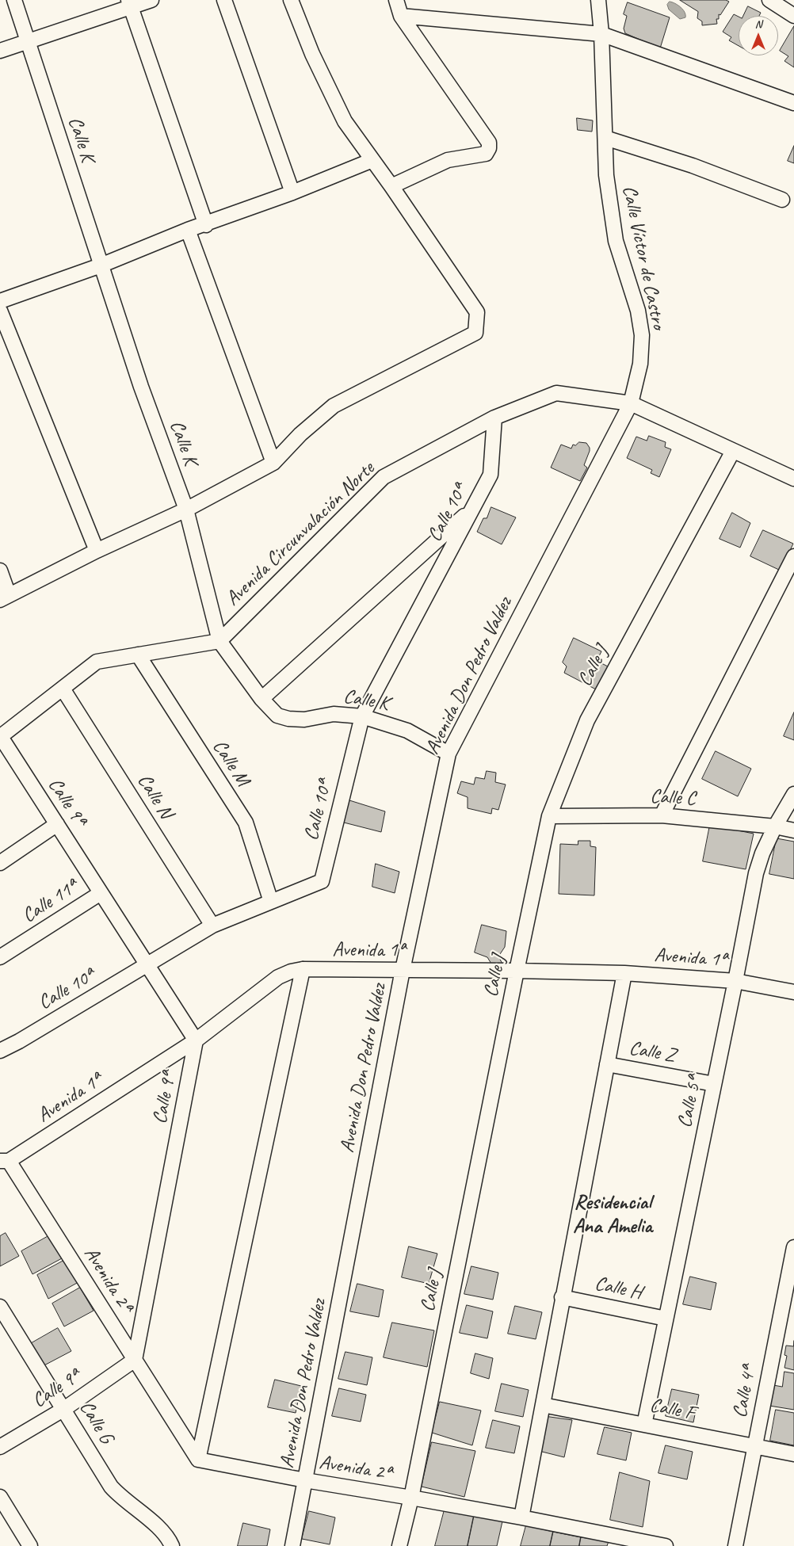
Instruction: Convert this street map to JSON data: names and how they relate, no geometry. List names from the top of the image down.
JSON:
{
  "streets": {
    "street": [
      "Calle K",
      "Calle Víctor de Castro",
      "Calle 10ª",
      "Avenida Circunvalación Norte",
      "Calle J",
      "Avenida Don Pedro Valdez",
      "Calle M",
      "Calle N",
      "Calle C",
      "Calle 9ª",
      "Calle 11ª",
      "Avenida 1ª",
      "Calle Z",
      "Calle 5ª",
      "Avenida 2ª",
      "Calle H",
      "Calle 4ª",
      "Calle F",
      "Calle G"
    ]
  },
  "crossings": [
    ["Calle K", "Calle 10ª"],
    ["Calle K", "Avenida Circunvalación Norte"],
    ["Calle K", "Avenida Don Pedro Valdez"],
    ["Calle Víctor de Castro", "Avenida Circunvalación Norte"],
    ["Calle Víctor de Castro", "Avenida Don Pedro Valdez"],
    ["Calle 10ª", "Avenida Circunvalación Norte"],
    ["Calle 10ª", "Calle M"],
    ["Calle 10ª", "Calle N"],
    ["Calle 10ª", "Calle 9ª"],
    ["Avenida Circunvalación Norte", "Calle J"],
    ["Avenida Circunvalación Norte", "Avenida Don Pedro Valdez"],
    ["Calle J", "Calle C"],
    ["Calle J", "Avenida 1ª"],
    ["Calle J", "Avenida 2ª"],
    ["Avenida Don Pedro Valdez", "Avenida 1ª"],
    ["Avenida Don Pedro Valdez", "Avenida 2ª"],
    ["Calle C", "Calle 5ª"],
    ["Calle 9ª", "Calle 11ª"],
    ["Calle 9ª", "Avenida 1ª"],
    ["Calle 9ª", "Avenida 2ª"],
    ["Calle 9ª", "Calle G"],
    ["Avenida 1ª", "Calle 5ª"],
    ["Avenida 1ª", "Avenida 2ª"],
    ["Calle Z", "Calle 5ª"],
    ["Calle 5ª", "Calle H"],
    ["Calle 5ª", "Calle F"],
    ["Calle 4ª", "Calle F"]
  ],
  "districts": ["Residencial Ana Amelia"],
  "north": "top"
}
